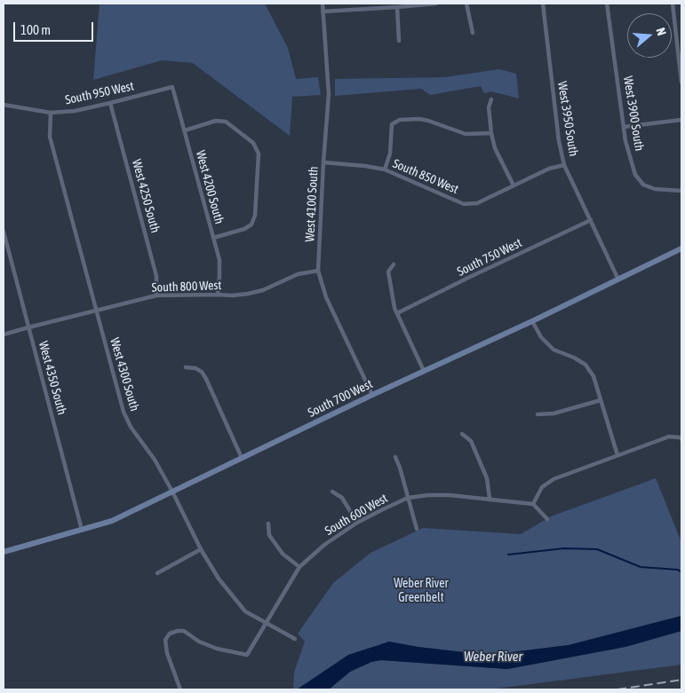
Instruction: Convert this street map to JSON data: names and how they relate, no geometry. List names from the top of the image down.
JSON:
{
  "streets": {
    "street": [
      "South 950 West",
      "West 3900 South",
      "West 3950 South",
      "South 850 West",
      "West 4200 South",
      "West 4250 South",
      "West 4100 South",
      "South 750 West",
      "South 800 West",
      "West 4300 South",
      "West 4350 South",
      "South 700 West",
      "South 600 West"
    ]
  },
  "crossings": [
    ["South 950 West", "West 4200 South"],
    ["South 950 West", "West 4250 South"],
    ["South 950 West", "West 4300 South"],
    ["West 3950 South", "South 850 West"],
    ["West 3950 South", "South 750 West"],
    ["West 3950 South", "South 700 West"],
    ["South 850 West", "West 4100 South"],
    ["West 4200 South", "South 800 West"],
    ["West 4250 South", "South 800 West"],
    ["West 4100 South", "South 800 West"],
    ["West 4100 South", "South 700 West"],
    ["South 800 West", "West 4300 South"],
    ["South 800 West", "West 4350 South"],
    ["West 4300 South", "South 700 West"],
    ["West 4300 South", "South 600 West"],
    ["West 4350 South", "South 700 West"]
  ],
  "water": ["Weber River"],
  "parks": ["Weber River Greenbelt"],
  "scale_bar": "100 m",
  "north": "right"
}
